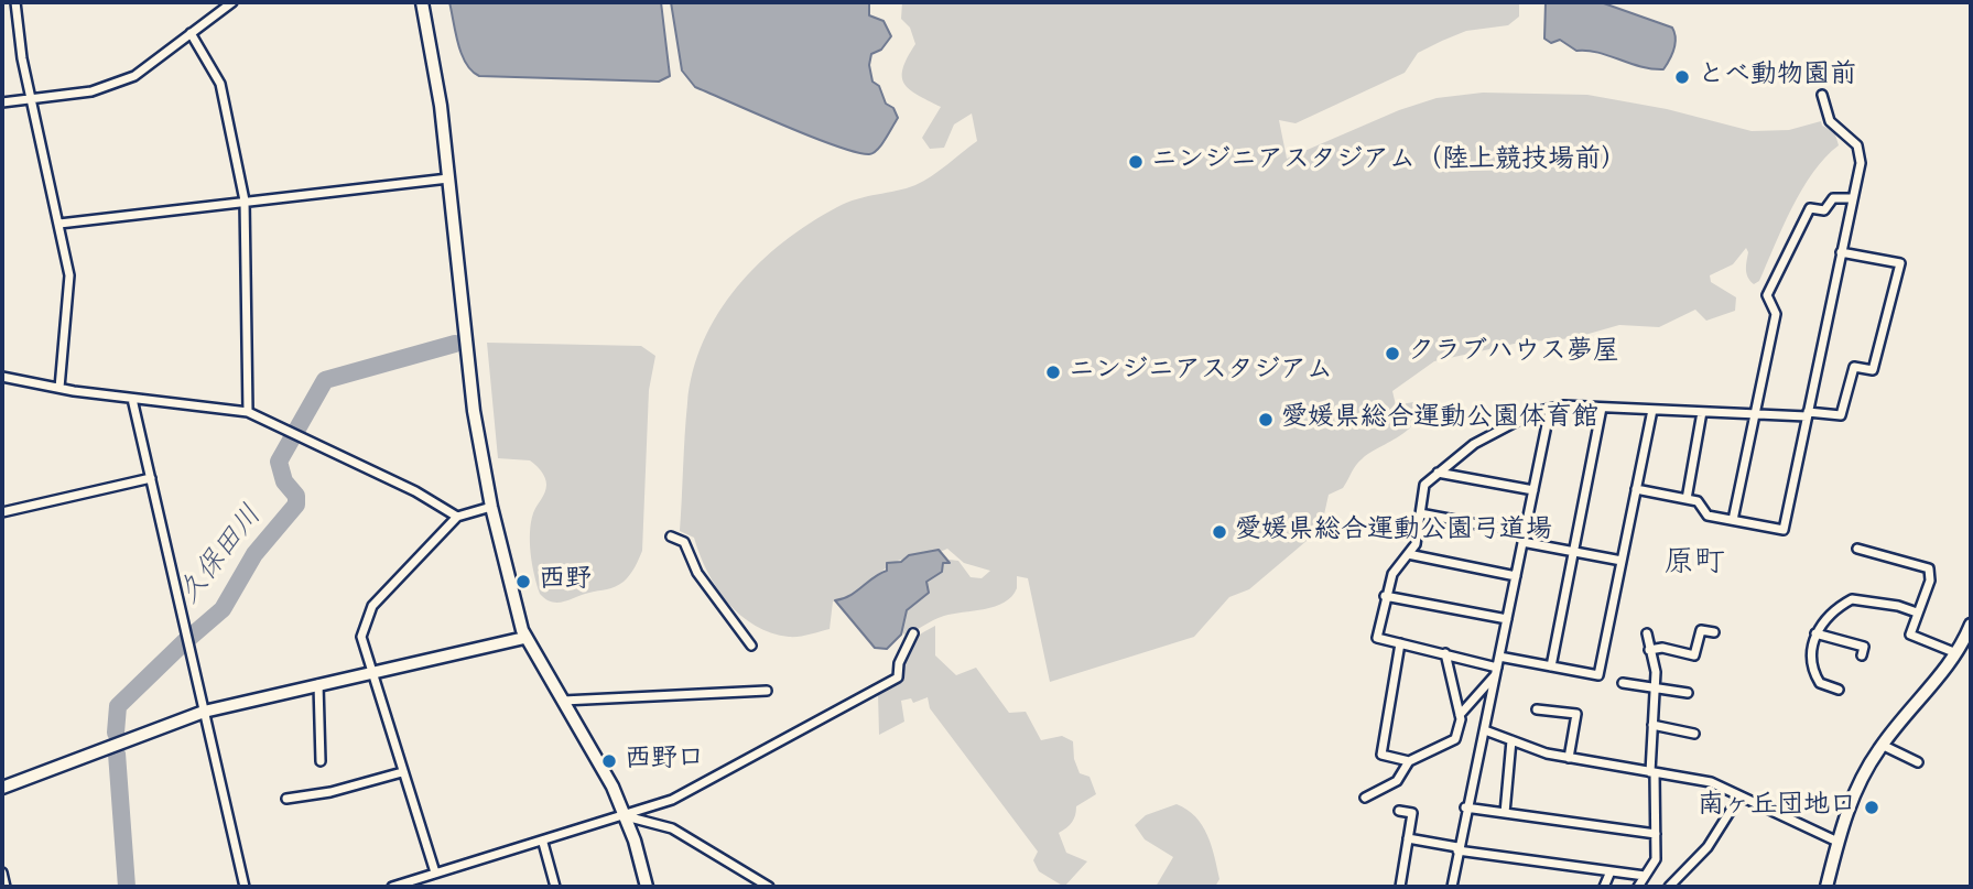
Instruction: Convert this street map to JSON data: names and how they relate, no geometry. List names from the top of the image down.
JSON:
{
  "districts": ["原町"],
  "water": ["久保田川"],
  "places": [
    "とべ動物園前",
    "ニンジニアスタジアム（陸上競技場前）",
    "クラブハウス夢屋",
    "ニンジニアスタジアム",
    "愛媛県総合運動公園体育館",
    "愛媛県総合運動公園弓道場",
    "西野",
    "西野口",
    "南ヶ丘団地口"
  ]
}
